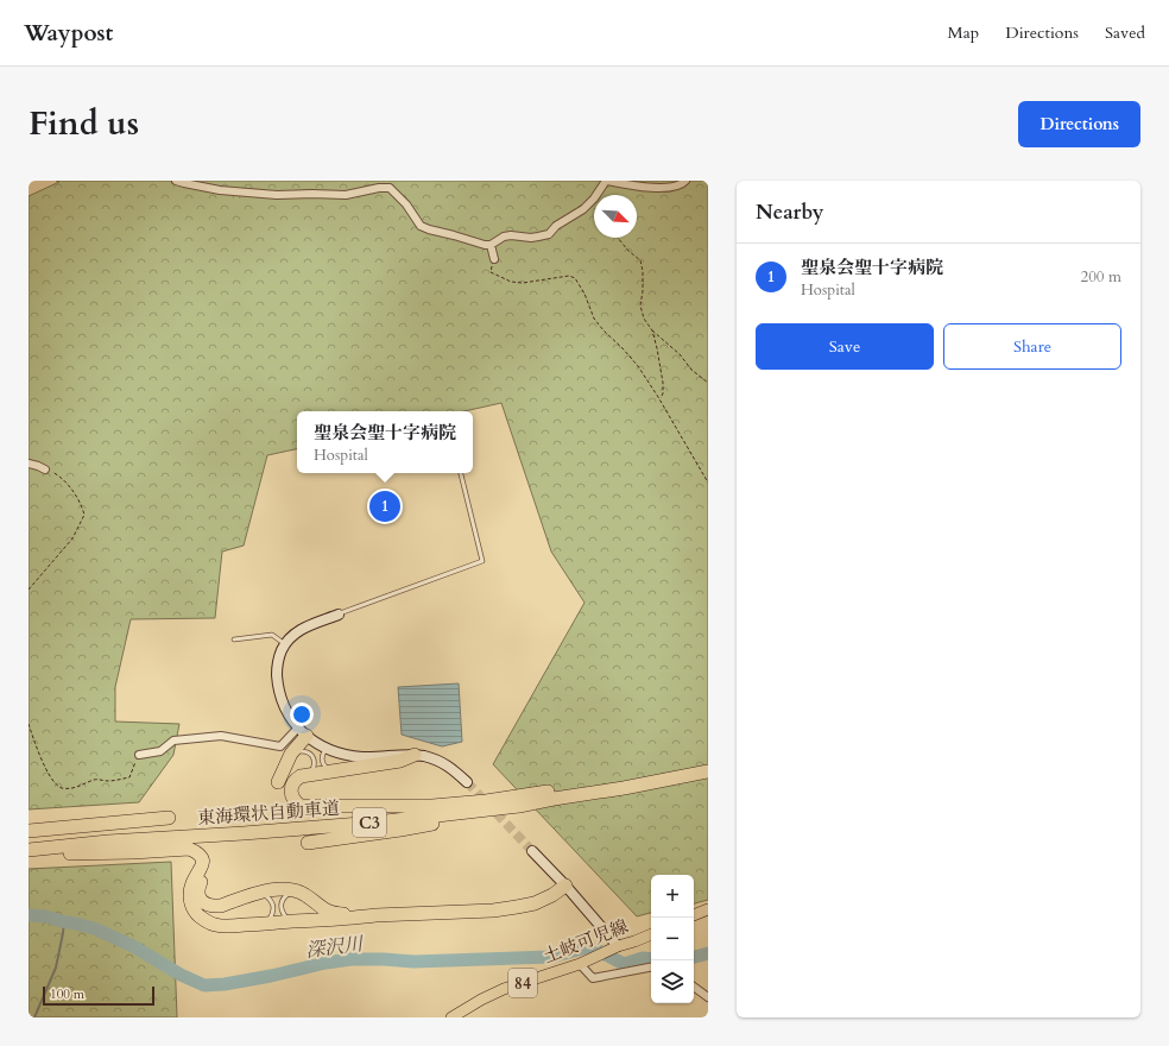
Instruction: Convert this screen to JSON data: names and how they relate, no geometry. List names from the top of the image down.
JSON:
{
  "streets": {
    "highway": ["東海環状自動車道", "C3"],
    "main road": ["土岐可児線", "84"]
  },
  "water": ["深沢川"],
  "scale_bar": "100 m",
  "north": "bottom right",
  "page": {
    "header": "Waypost",
    "nav": ["Map", "Directions", "Saved"],
    "title": "Find us",
    "buttons": [
      "Directions",
      ["Save", "Share"]
    ],
    "heading": "Nearby",
    "list": [
      {
        "mark": "1",
        "name": "聖泉会聖十字病院",
        "note": "Hospital",
        "value": "200 m"
      }
    ],
    "popup": ["聖泉会聖十字病院", "Hospital"],
    "pins": "1",
    "map_buttons": ["+", "−"],
    "scale": "100 m"
  }
}
